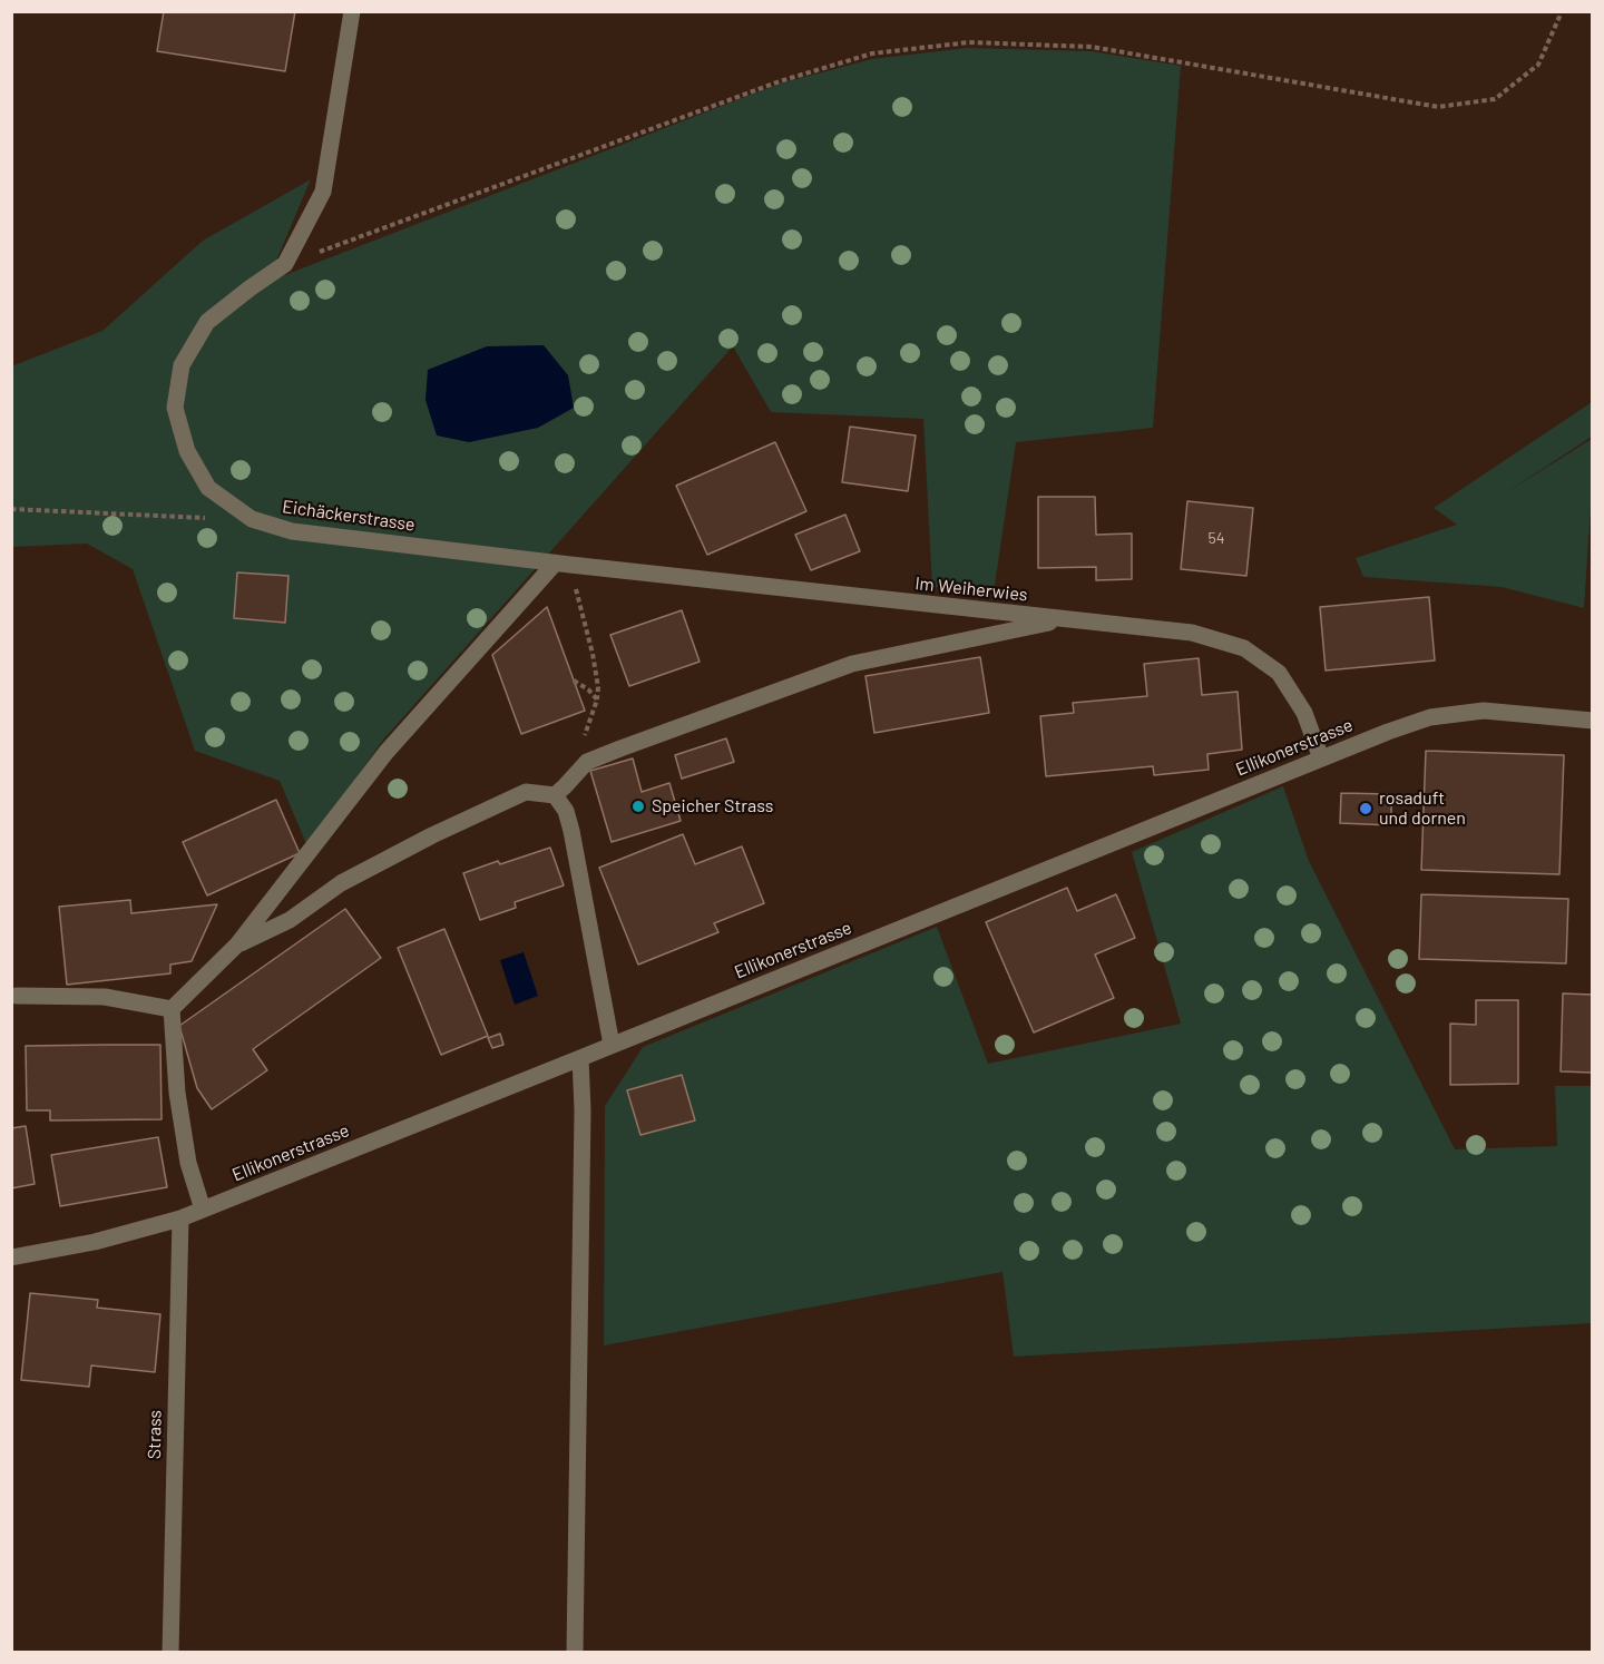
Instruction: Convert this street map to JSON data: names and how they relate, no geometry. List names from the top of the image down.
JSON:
{
  "streets": {
    "street": [
      "Eichäckerstrasse",
      "Im Weiherwies",
      "Ellikonerstrasse",
      "Strass"
    ]
  },
  "crossings": [
    ["Eichäckerstrasse", "Im Weiherwies"],
    ["Im Weiherwies", "Ellikonerstrasse"],
    ["Ellikonerstrasse", "Strass"]
  ],
  "places": ["Speicher Strass", "rosaduft und dornen"],
  "house_numbers": ["54"]
}
